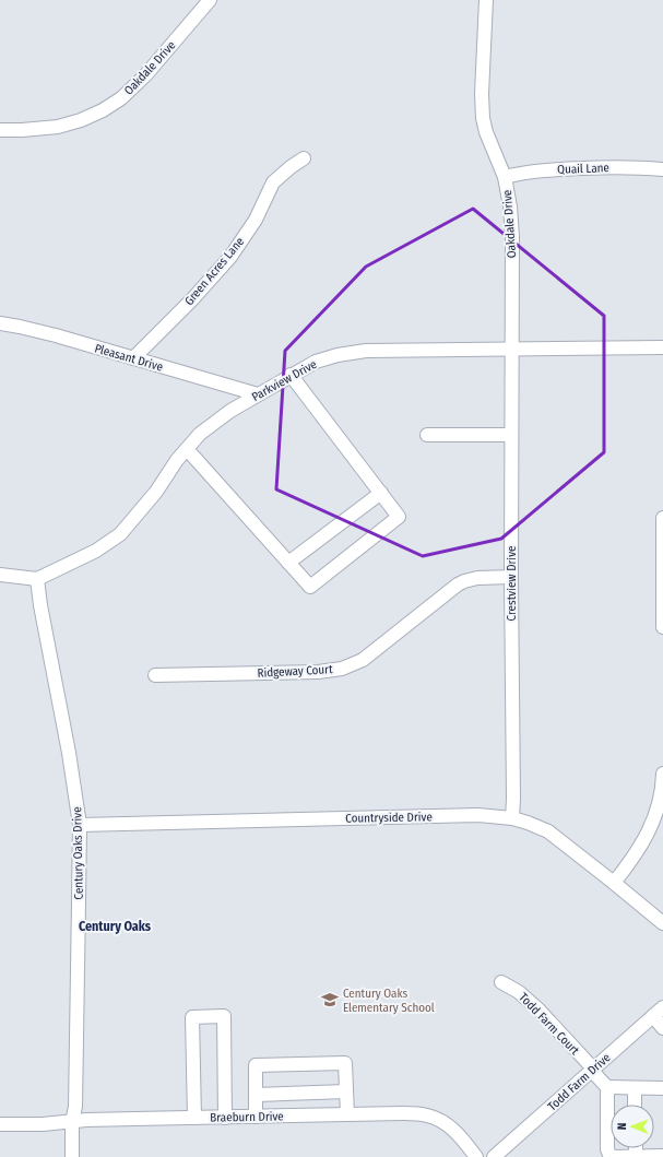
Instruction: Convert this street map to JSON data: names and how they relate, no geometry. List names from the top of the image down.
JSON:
{
  "streets": {
    "street": [
      "Oakdale Drive",
      "Quail Lane",
      "Green Acres Lane",
      "Pleasant Drive",
      "Parkview Drive",
      "Crestview Drive",
      "Ridgeway Court",
      "Countryside Drive",
      "Century Oaks Drive",
      "Todd Farm Court",
      "Todd Farm Drive",
      "Braeburn Drive"
    ]
  },
  "crossings": [
    ["Oakdale Drive", "Quail Lane"],
    ["Oakdale Drive", "Parkview Drive"],
    ["Oakdale Drive", "Crestview Drive"],
    ["Green Acres Lane", "Pleasant Drive"],
    ["Pleasant Drive", "Parkview Drive"],
    ["Parkview Drive", "Crestview Drive"],
    ["Parkview Drive", "Century Oaks Drive"],
    ["Crestview Drive", "Ridgeway Court"],
    ["Crestview Drive", "Countryside Drive"],
    ["Countryside Drive", "Century Oaks Drive"],
    ["Century Oaks Drive", "Braeburn Drive"],
    ["Todd Farm Court", "Todd Farm Drive"]
  ],
  "districts": ["Century Oaks"],
  "places": {
    "school or university": ["Century Oaks Elementary School"]
  },
  "north": "left"
}
